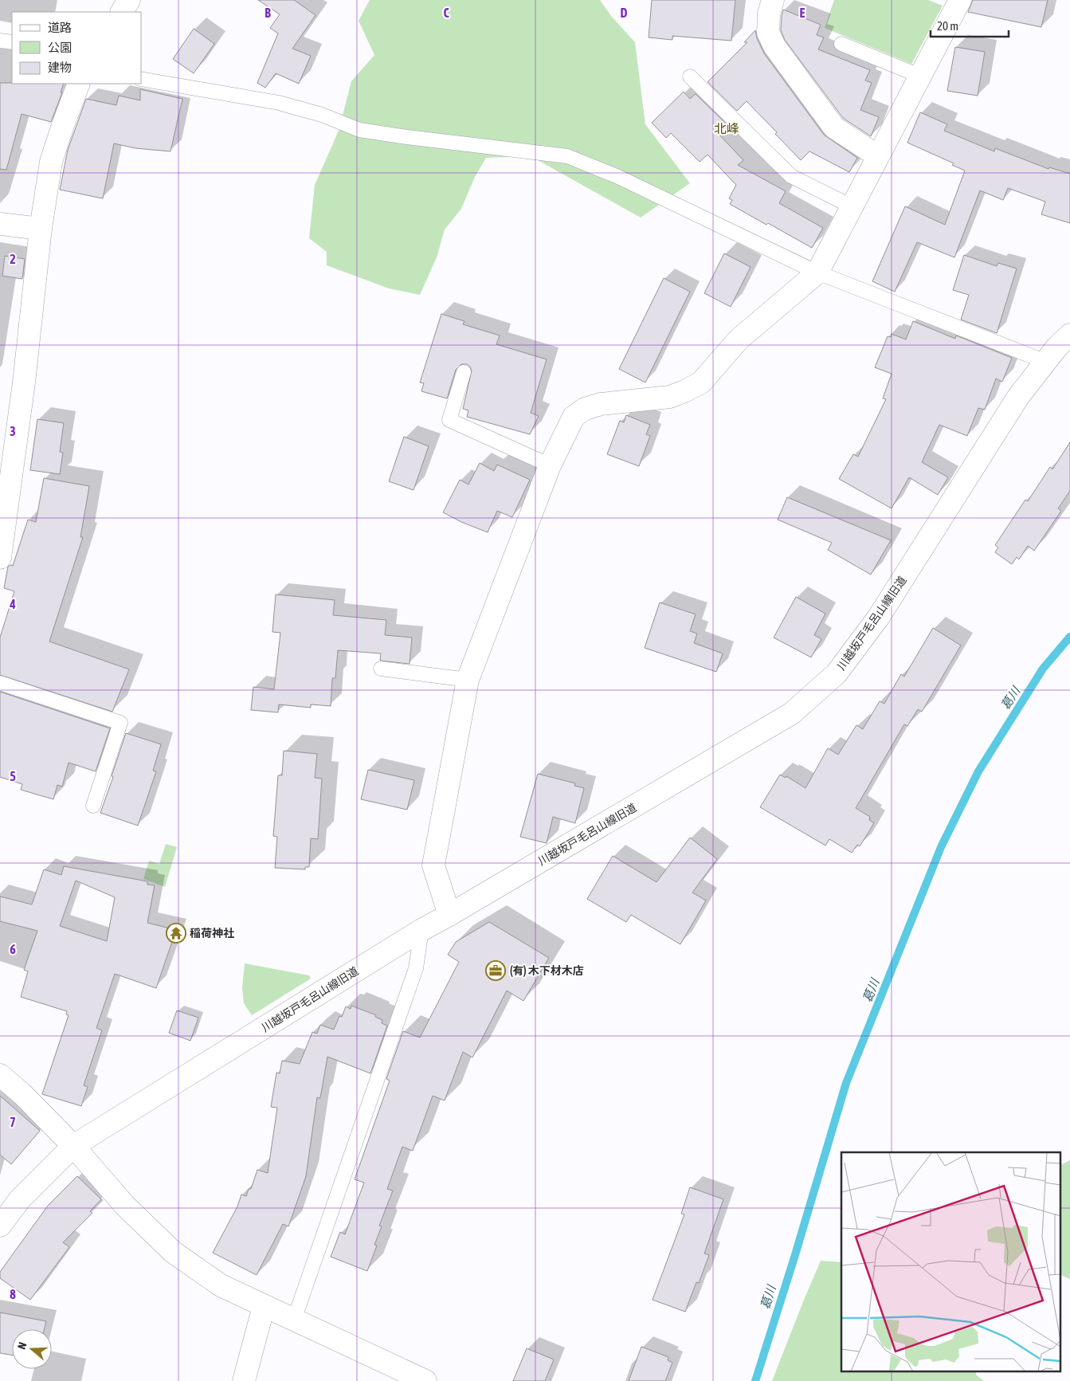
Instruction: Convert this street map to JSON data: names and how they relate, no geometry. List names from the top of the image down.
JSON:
{
  "streets": {
    "street": ["川越坂戸毛呂山線旧道"]
  },
  "districts": ["北峰"],
  "water": ["葛川"],
  "places": {
    "temple": ["稲荷神社"],
    "office": ["(有) 木下材木店"]
  },
  "legend": ["道路", "公園", "建物"],
  "scale_bar": "20 m",
  "north": "left",
  "grid": {
    "columns": [
      "B",
      "C",
      "D",
      "E"
    ],
    "rows": [
      "2",
      "3",
      "4",
      "5",
      "6",
      "7",
      "8"
    ]
  }
}
